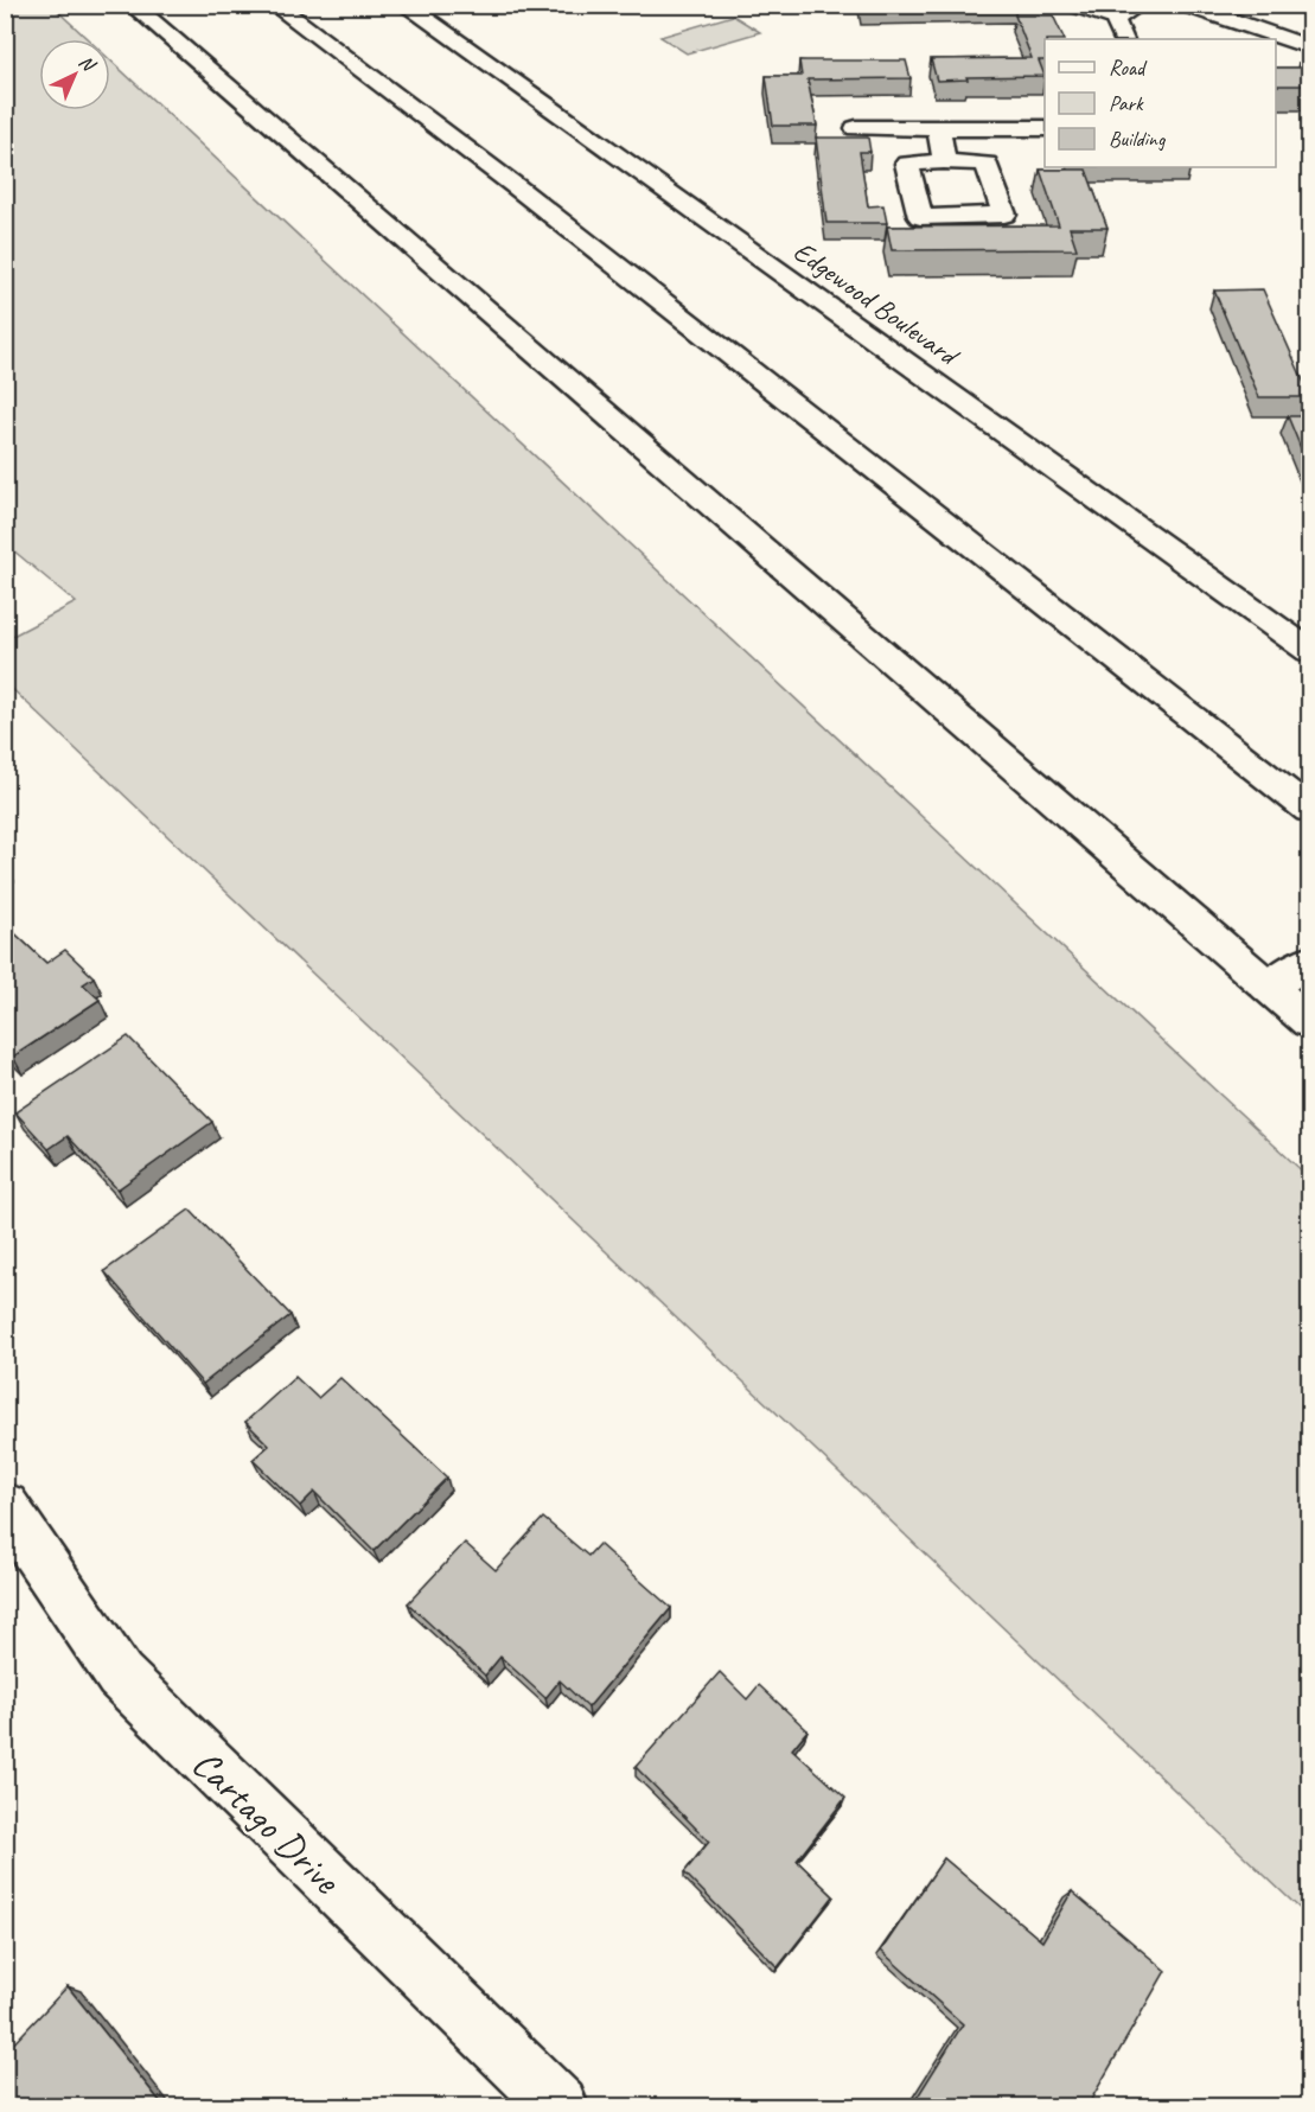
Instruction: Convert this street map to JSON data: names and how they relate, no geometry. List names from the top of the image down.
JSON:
{
  "streets": {
    "main road": ["Edgewood Boulevard", "Cartago Drive"]
  },
  "legend": ["Road", "Park", "Building"],
  "north": "top right"
}
